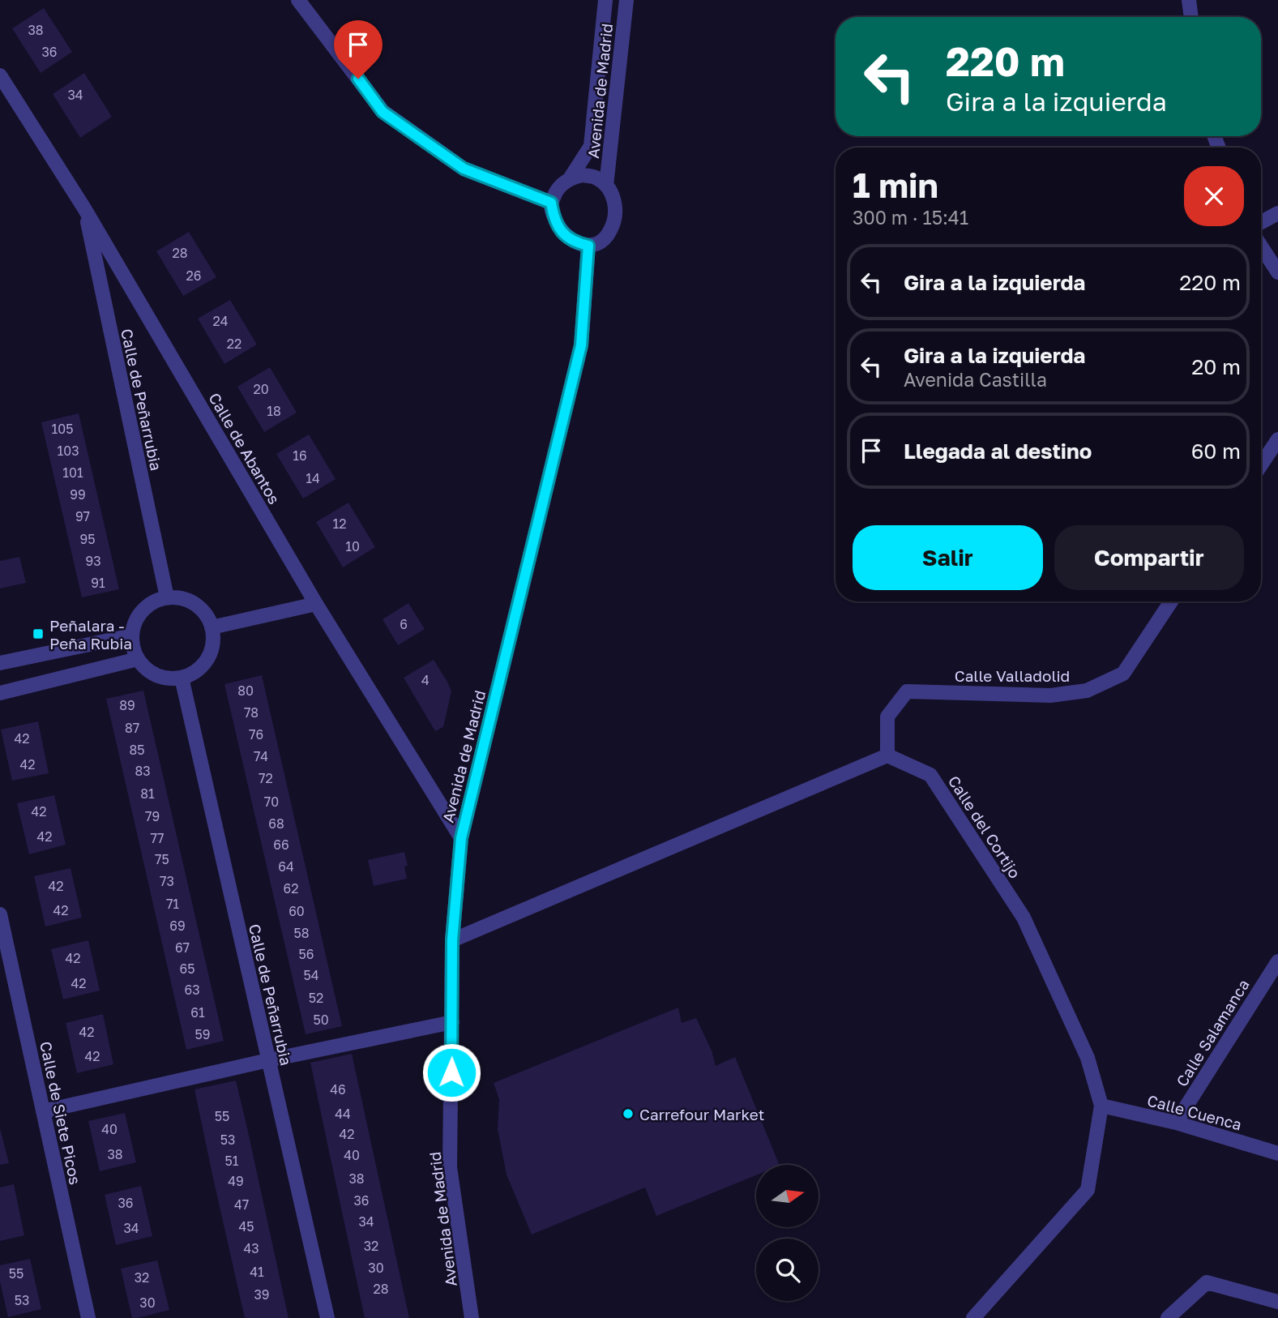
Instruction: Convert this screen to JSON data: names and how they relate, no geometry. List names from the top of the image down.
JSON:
{
  "streets": {
    "street": [
      "Avenida de Madrid",
      "Calle de Peñarrubia",
      "Calle de Abantos",
      "Calle Valladolid",
      "Calle del Cortijo",
      "Calle Salamanca",
      "Calle Cuenca",
      "Calle de Siete Picos"
    ]
  },
  "crossings": [
    ["Avenida de Madrid", "Calle de Abantos"],
    ["Calle de Peñarrubia", "Calle de Abantos"],
    ["Calle Valladolid", "Calle del Cortijo"],
    ["Calle del Cortijo", "Calle Cuenca"],
    ["Calle Salamanca", "Calle Cuenca"]
  ],
  "places": {
    "transit": ["Peñalara - Peña Rubia"],
    "other": ["Carrefour Market"]
  },
  "house_numbers": [
    "38",
    "36",
    "34",
    "28",
    "26",
    "24",
    "22",
    "20",
    "18",
    "105",
    "103",
    "16",
    "101",
    "14",
    "99",
    "97",
    "12",
    "95",
    "10",
    "93",
    "91",
    "6",
    "4",
    "80",
    "89",
    "78",
    "87",
    "76",
    "42",
    "85",
    "74",
    "42",
    "83",
    "72",
    "81",
    "70",
    "42",
    "79",
    "68",
    "42",
    "77",
    "66",
    "75",
    "64",
    "73",
    "42",
    "62",
    "71",
    "42",
    "60",
    "69",
    "58",
    "67",
    "56",
    "42",
    "65",
    "54",
    "42",
    "63",
    "52",
    "61",
    "50",
    "42",
    "59",
    "42",
    "46",
    "44",
    "55",
    "40",
    "42",
    "53",
    "38",
    "40",
    "51",
    "38",
    "49",
    "36",
    "36",
    "47",
    "34",
    "45",
    "34",
    "32",
    "43",
    "30",
    "41",
    "55",
    "32",
    "28",
    "39",
    "53",
    "30"
  ],
  "north": "right",
  "page": {
    "turn": ["220 m", "Gira a la izquierda"],
    "heading": ["1 min", "300 m · 15:41"],
    "list": [
      {
        "name": "Gira a la izquierda",
        "value": "220 m"
      },
      {
        "name": "Gira a la izquierda",
        "note": "Avenida Castilla",
        "value": "20 m"
      },
      {
        "name": "Llegada al destino",
        "value": "60 m"
      }
    ],
    "buttons": ["Salir", "Compartir"]
  }
}
